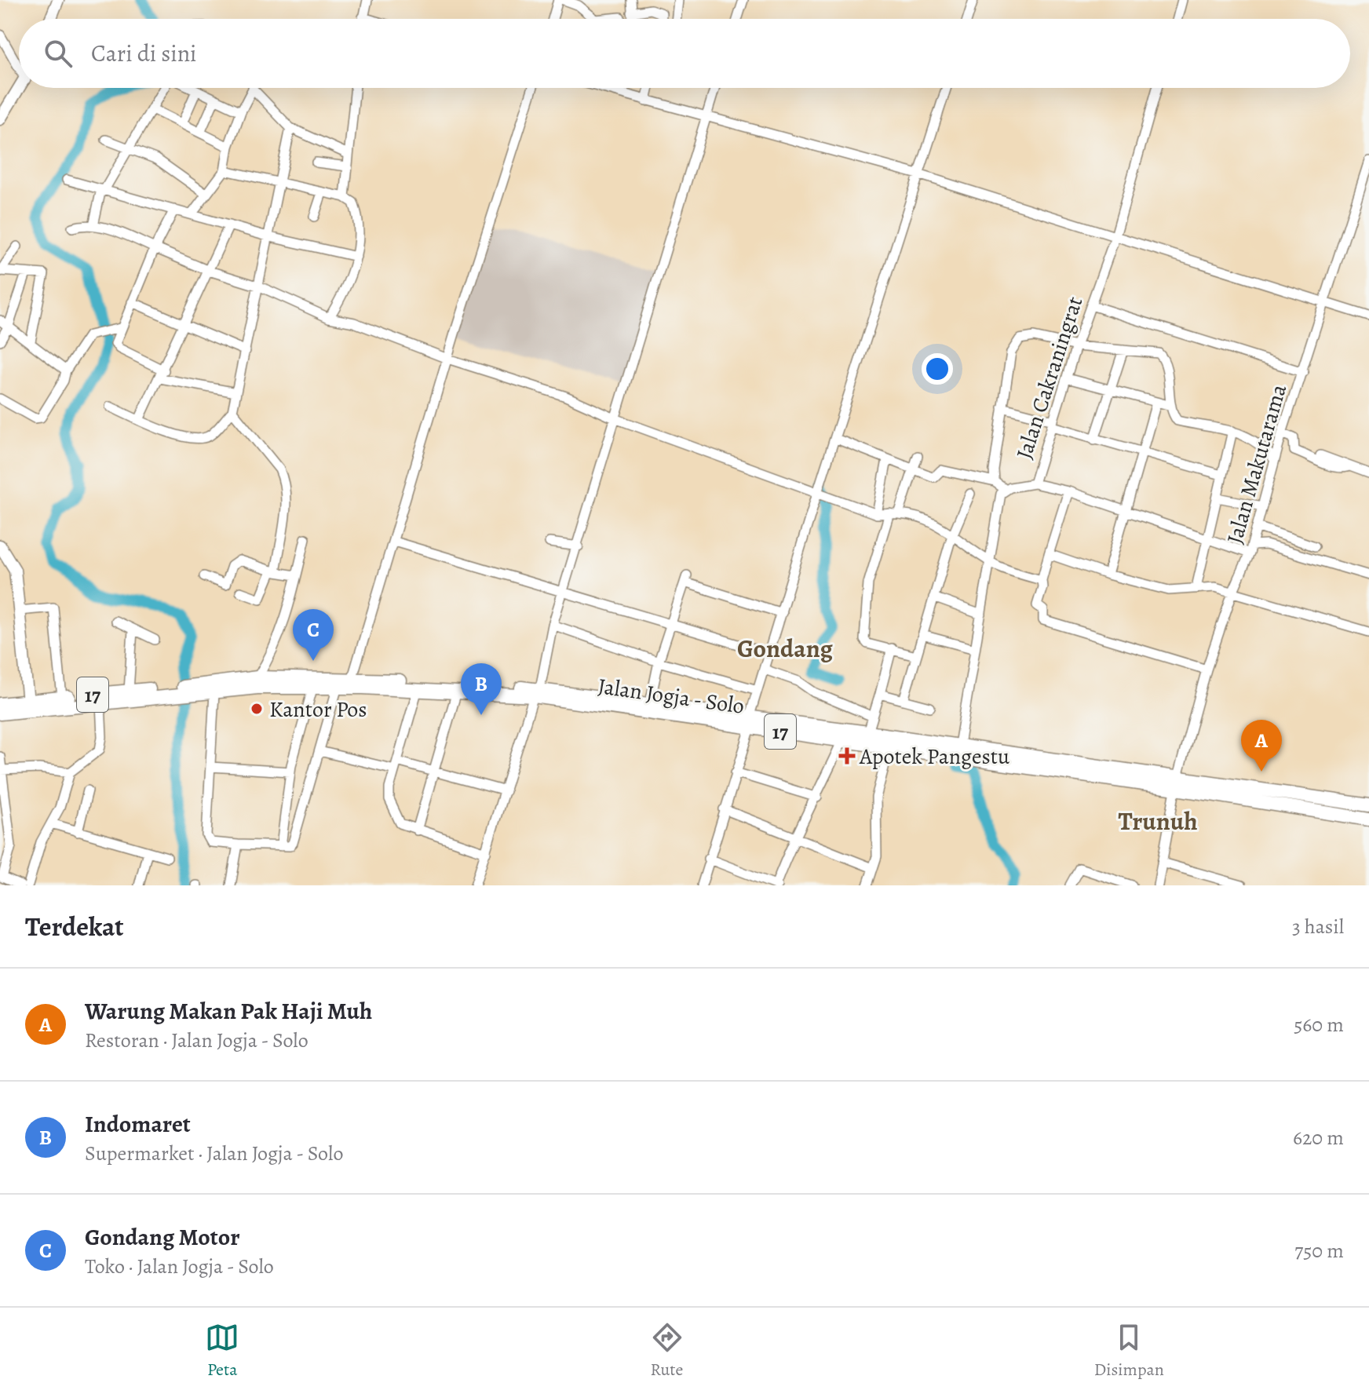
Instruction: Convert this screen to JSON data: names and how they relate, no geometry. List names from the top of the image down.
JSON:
{
  "streets": {
    "highway": ["17", "Jalan Jogja - Solo"],
    "street": ["Jalan Cakraningrat", "Jalan Makutarama"]
  },
  "crossings": [
    ["Jalan Makutarama", "Jalan Jogja - Solo"]
  ],
  "districts": ["Gondang", "Trunuh"],
  "places": {
    "other": ["Kantor Pos"],
    "health": ["Apotek Pangestu"]
  },
  "page": {
    "search": "Cari di sini",
    "pins": ["C", "B", "A"],
    "heading": ["Terdekat", "3 hasil"],
    "list": [
      {
        "mark": "A",
        "name": "Warung Makan Pak Haji Muh",
        "note": "Restoran · Jalan Jogja - Solo",
        "value": "560 m"
      },
      {
        "mark": "B",
        "name": "Indomaret",
        "note": "Supermarket · Jalan Jogja - Solo",
        "value": "620 m"
      },
      {
        "mark": "C",
        "name": "Gondang Motor",
        "note": "Toko · Jalan Jogja - Solo",
        "value": "750 m"
      }
    ],
    "nav": ["Peta", "Rute", "Disimpan"]
  }
}
